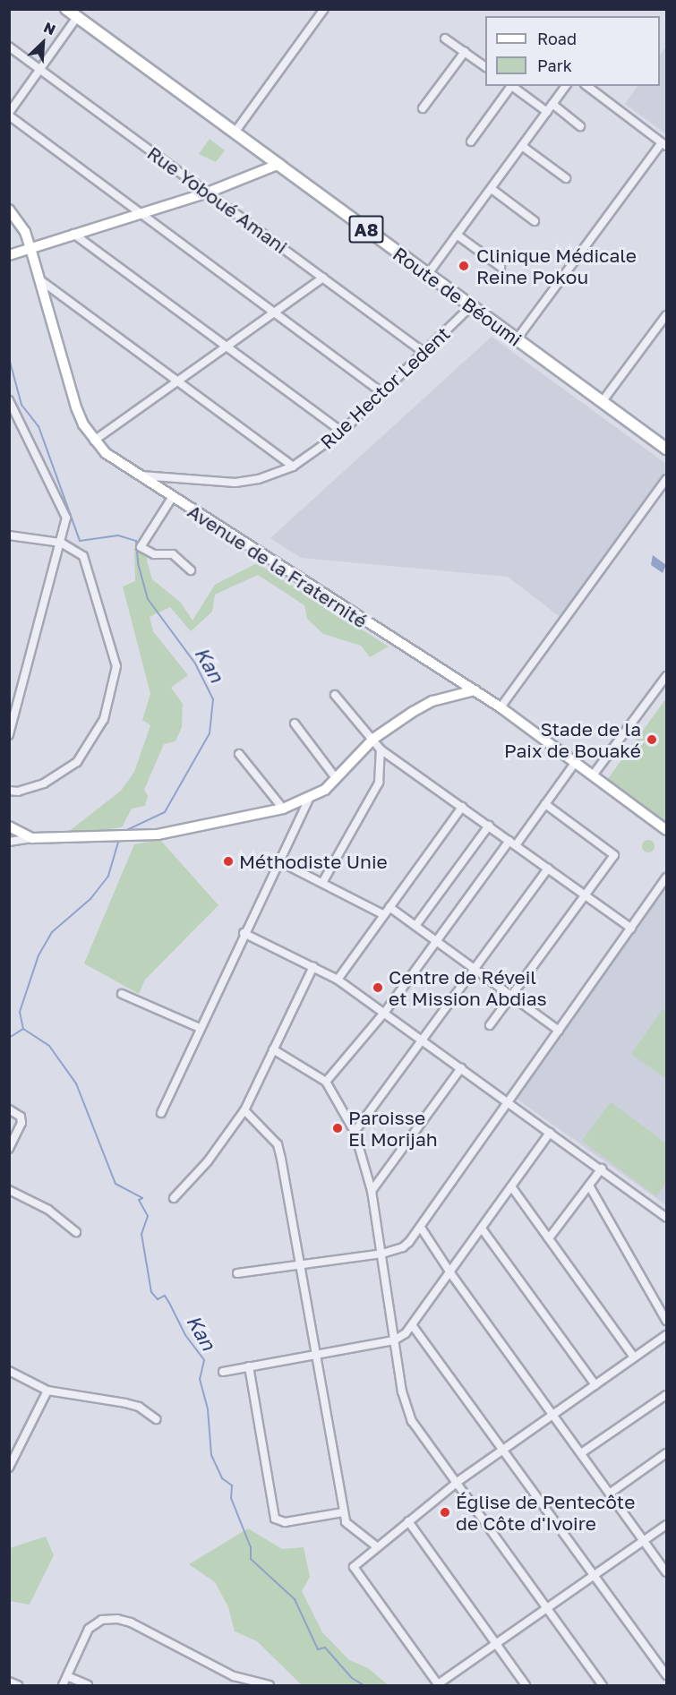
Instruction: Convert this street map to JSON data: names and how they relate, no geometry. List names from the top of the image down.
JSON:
{
  "streets": {
    "main road": ["A8", "Route de Béoumi"],
    "street": ["Rue Yoboué Amani", "Rue Hector Ledent", "Avenue de la Fraternité"]
  },
  "crossings": [
    ["Rue Yoboué Amani", "Rue Hector Ledent"],
    ["Route de Béoumi", "Rue Hector Ledent"],
    ["Rue Hector Ledent", "Avenue de la Fraternité"]
  ],
  "water": ["Kan"],
  "places": [
    "Clinique Médicale Reine Pokou",
    "Stade de la Paix de Bouaké",
    "Méthodiste Unie",
    "Centre de Réveil et Mission Abdias",
    "Paroisse El Morijah",
    "Église de Pentecôte de Côte d'Ivoire"
  ],
  "legend": ["Road", "Park"],
  "north": "top right"
}
